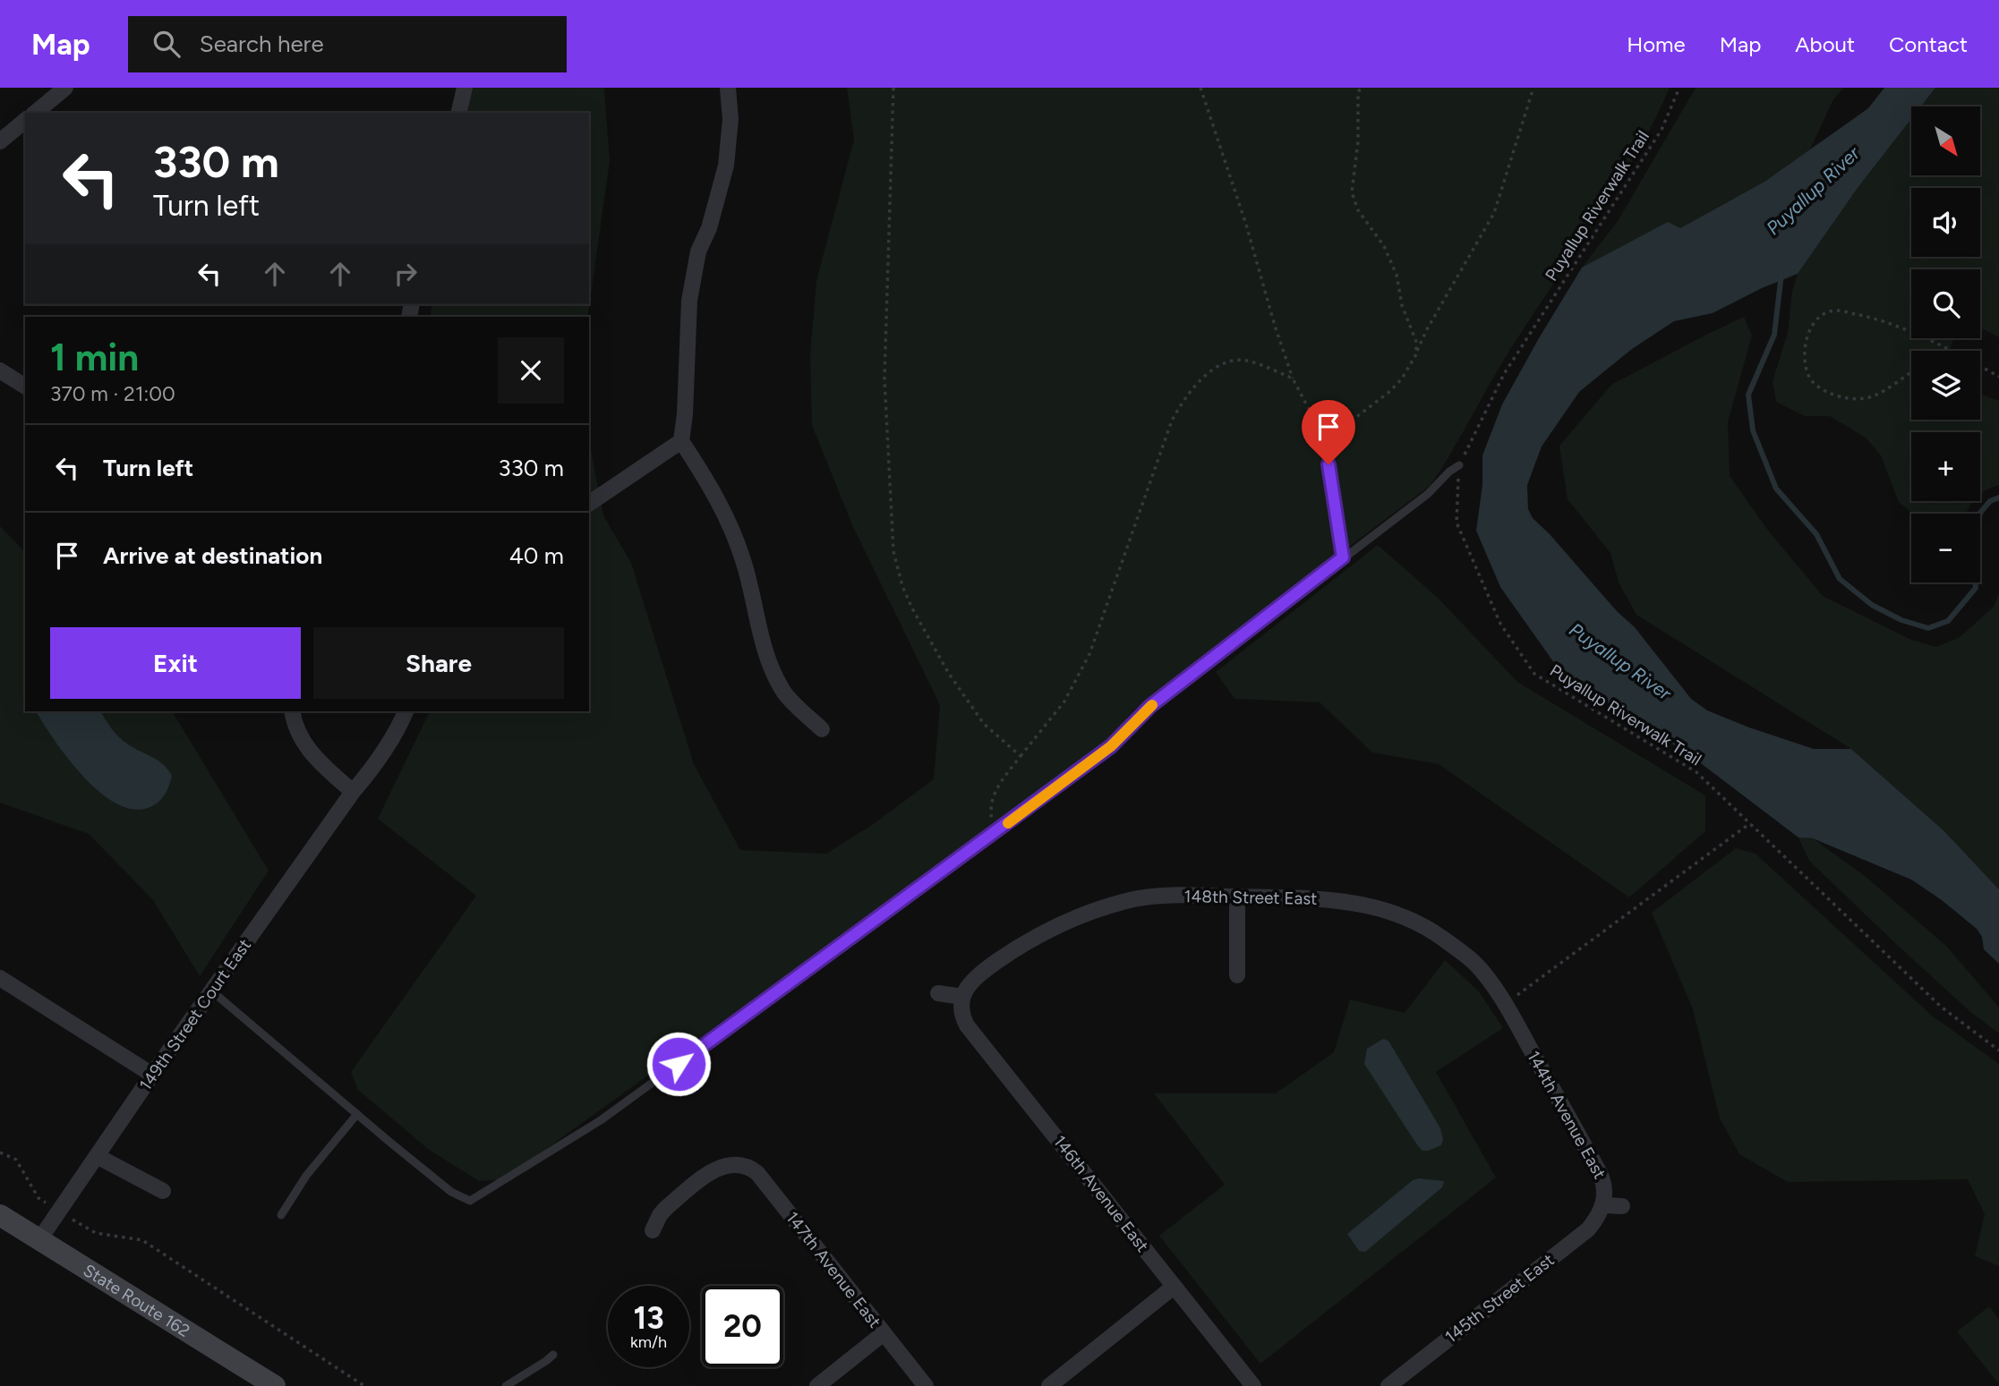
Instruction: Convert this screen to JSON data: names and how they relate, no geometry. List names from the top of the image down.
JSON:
{
  "streets": {
    "main road": ["State Route 162"],
    "street": [
      "148th Street East",
      "149th Street Court East",
      "144th Avenue East",
      "146th Avenue East",
      "147th Avenue East",
      "145th Street East"
    ],
    "path": ["Puyallup Riverwalk Trail"]
  },
  "crossings": [
    ["148th Street East", "144th Avenue East"],
    ["148th Street East", "146th Avenue East"],
    ["149th Street Court East", "State Route 162"],
    ["144th Avenue East", "145th Street East"]
  ],
  "water": ["Puyallup River"],
  "north": "bottom right",
  "page": {
    "header": "Map",
    "search": "Search here",
    "nav": [
      "Home",
      "Map",
      "About",
      "Contact"
    ],
    "map_buttons": ["+", "−"],
    "turn": ["330 m", "Turn left"],
    "heading": ["1 min", "370 m · 21:00"],
    "list": [
      {
        "name": "Turn left",
        "value": "330 m"
      },
      {
        "name": "Arrive at destination",
        "value": "40 m"
      }
    ],
    "buttons": ["Exit", "Share"],
    "speed": "13 km/h",
    "limit": "20"
  }
}
